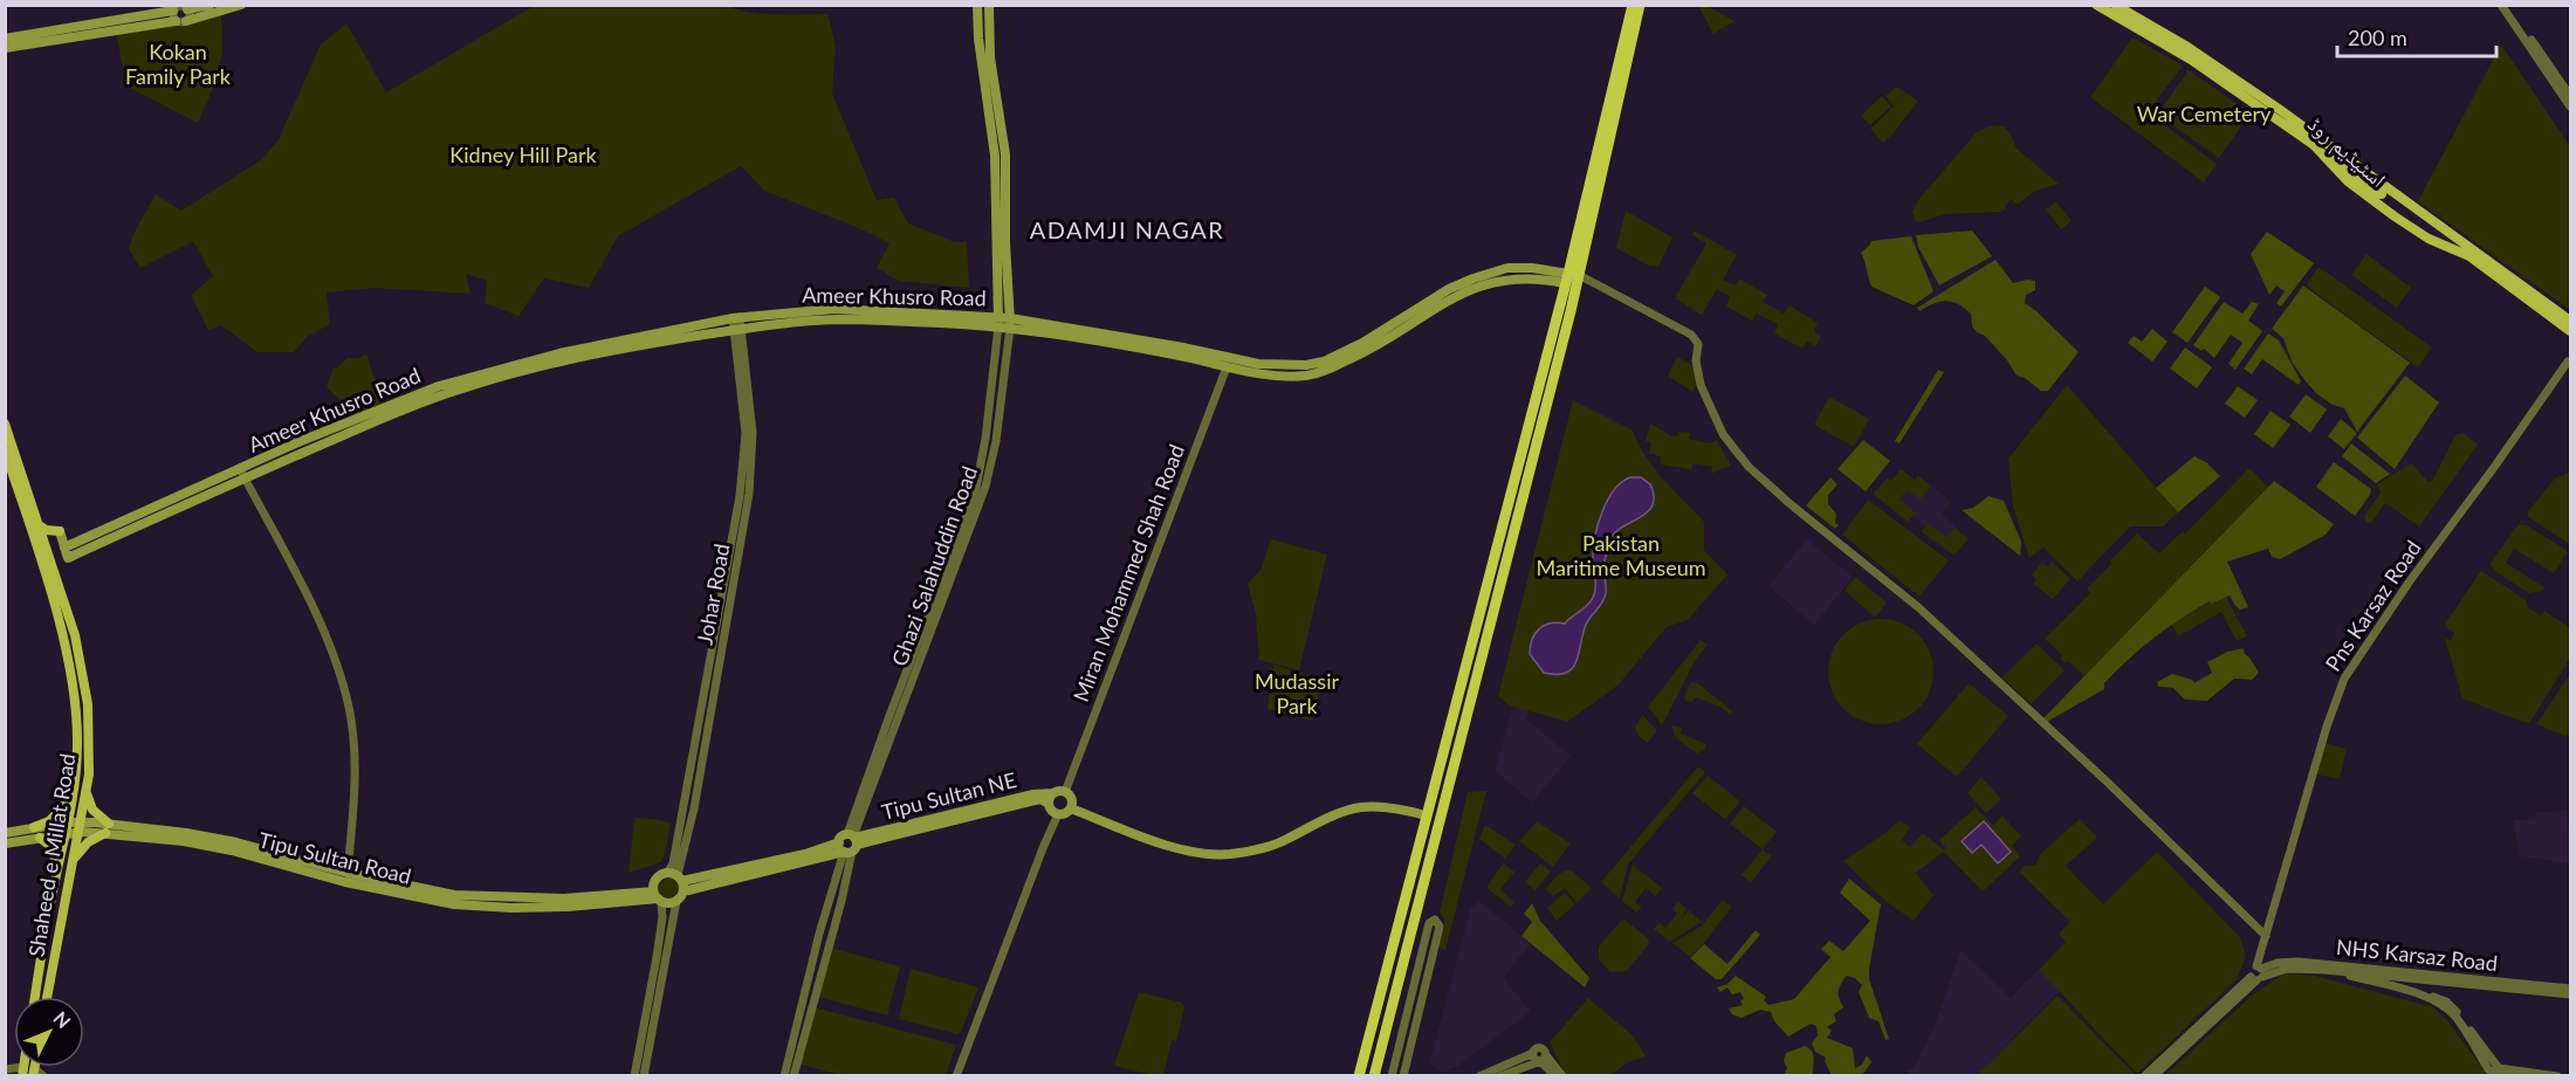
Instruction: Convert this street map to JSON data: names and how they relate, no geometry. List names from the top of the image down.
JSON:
{
  "streets": {
    "main road": [
      "اسٹیڈیم روڈ",
      "Ameer Khusro Road",
      "Ghazi Salahuddin Road",
      "Tipu Sultan NE",
      "Shaheed e Millat Road",
      "Tipu Sultan Road"
    ],
    "street": [
      "Miran Mohammed Shah Road",
      "Johar Road",
      "Pns Karsaz Road",
      "NHS Karsaz Road"
    ]
  },
  "crossings": [
    ["Ameer Khusro Road", "Ghazi Salahuddin Road"],
    ["Ameer Khusro Road", "Miran Mohammed Shah Road"],
    ["Ameer Khusro Road", "Johar Road"],
    ["Ghazi Salahuddin Road", "Tipu Sultan NE"],
    ["Miran Mohammed Shah Road", "Tipu Sultan NE"],
    ["Pns Karsaz Road", "NHS Karsaz Road"],
    ["Shaheed e Millat Road", "Tipu Sultan Road"]
  ],
  "districts": ["ADAMJI NAGAR"],
  "parks": [
    "Kokan Family Park",
    "War Cemetery",
    "Kidney Hill Park",
    "Pakistan Maritime Museum",
    "Mudassir Park"
  ],
  "scale_bar": "200 m",
  "north": "top right"
}
